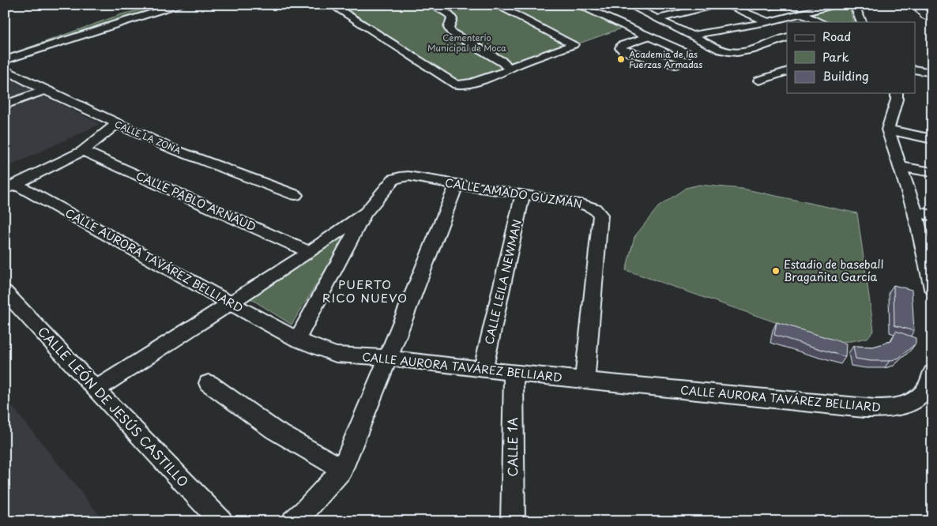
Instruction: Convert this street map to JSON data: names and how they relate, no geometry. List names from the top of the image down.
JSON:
{
  "streets": {
    "street": [
      "CALLE LA ZONA",
      "CALLE AMADO GUZMÁN",
      "CALLE PABLO ARNAUD",
      "CALLE AURORA TAVÁREZ BELLIARD",
      "CALLE LEILA NEWMAN",
      "CALLE LEÓN DE JESÚS CASTILLO",
      "CALLE 1A"
    ]
  },
  "crossings": [
    ["CALLE AMADO GUZMÁN", "CALLE AURORA TAVÁREZ BELLIARD"],
    ["CALLE AMADO GUZMÁN", "CALLE LEILA NEWMAN"],
    ["CALLE AURORA TAVÁREZ BELLIARD", "CALLE LEILA NEWMAN"],
    ["CALLE AURORA TAVÁREZ BELLIARD", "CALLE 1A"]
  ],
  "districts": ["PUERTO RICO NUEVO"],
  "parks": ["Cementerio Municipal de Moca"],
  "places": ["Academia de las Fuerzas Armadas", "Estadio de baseball Bragañita García"],
  "legend": ["Road", "Park", "Building"]
}
